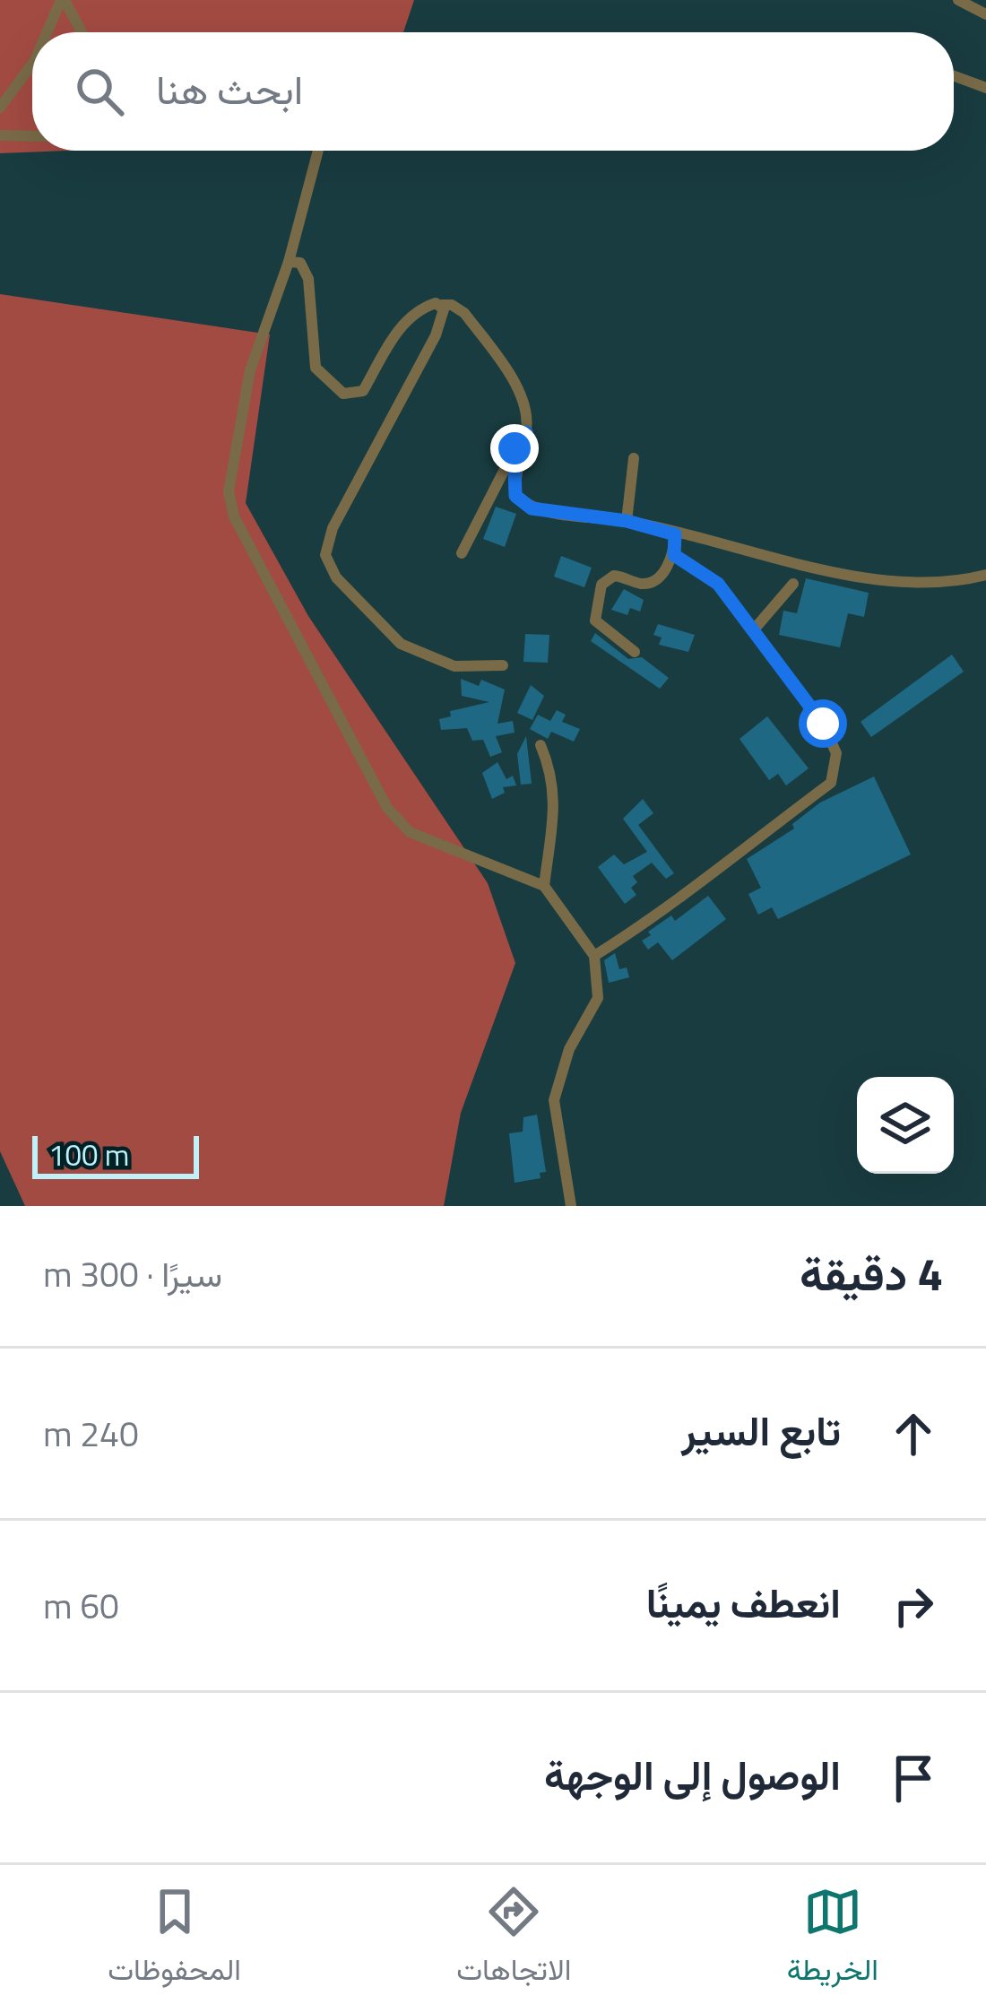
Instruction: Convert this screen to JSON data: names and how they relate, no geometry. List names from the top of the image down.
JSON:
{
  "scale_bar": "100 m",
  "page": {
    "search": "ابحث هنا",
    "scale": "100 m",
    "heading": ["4 دقيقة", "سيرًا · 300 m"],
    "list": [
      ["تابع السير", "240 m"],
      ["انعطف يمينًا", "60 m"],
      "الوصول إلى الوجهة"
    ],
    "nav": ["الخريطة", "الاتجاهات", "المحفوظات"]
  }
}
